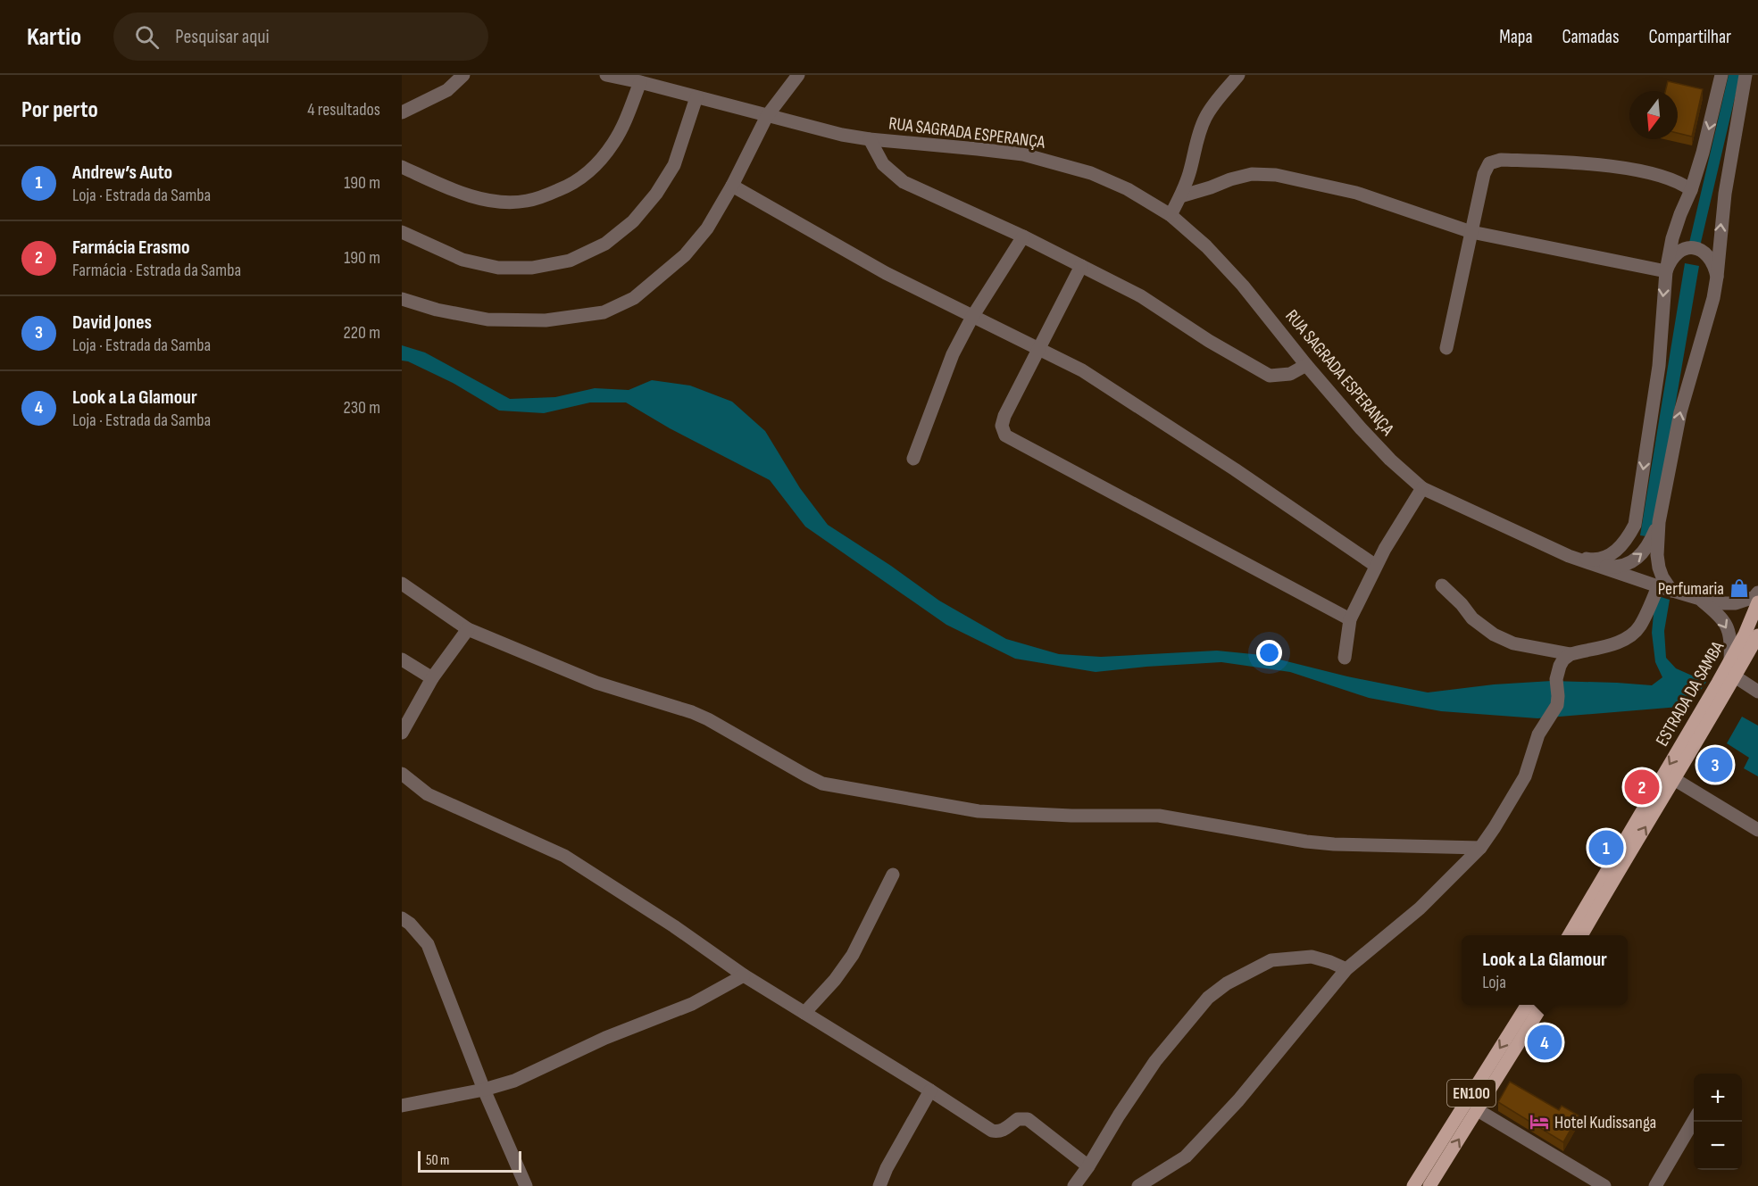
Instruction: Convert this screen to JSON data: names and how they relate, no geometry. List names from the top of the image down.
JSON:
{
  "streets": {
    "main road": ["ESTRADA DA SAMBA", "EN100"],
    "street": ["RUA SAGRADA ESPERANÇA"]
  },
  "places": {
    "shop": ["Perfumaria"],
    "hotel": ["Hotel Kudissanga"]
  },
  "scale_bar": "50 m",
  "north": "bottom",
  "page": {
    "header": "Kartio",
    "search": "Pesquisar aqui",
    "nav": ["Mapa", "Camadas", "Compartilhar"],
    "heading": ["Por perto", "4 resultados"],
    "list": [
      {
        "mark": "1",
        "name": "Andrew’s Auto",
        "note": "Loja · Estrada da Samba",
        "value": "190 m"
      },
      {
        "mark": "2",
        "name": "Farmácia Erasmo",
        "note": "Farmácia · Estrada da Samba",
        "value": "190 m"
      },
      {
        "mark": "3",
        "name": "David Jones",
        "note": "Loja · Estrada da Samba",
        "value": "220 m"
      },
      {
        "mark": "4",
        "name": "Look a La Glamour",
        "note": "Loja · Estrada da Samba",
        "value": "230 m"
      }
    ],
    "pins": [
      "3",
      "2",
      "1",
      "4"
    ],
    "popup": ["Look a La Glamour", "Loja"],
    "map_buttons": ["+", "−"],
    "scale": "50 m"
  }
}
